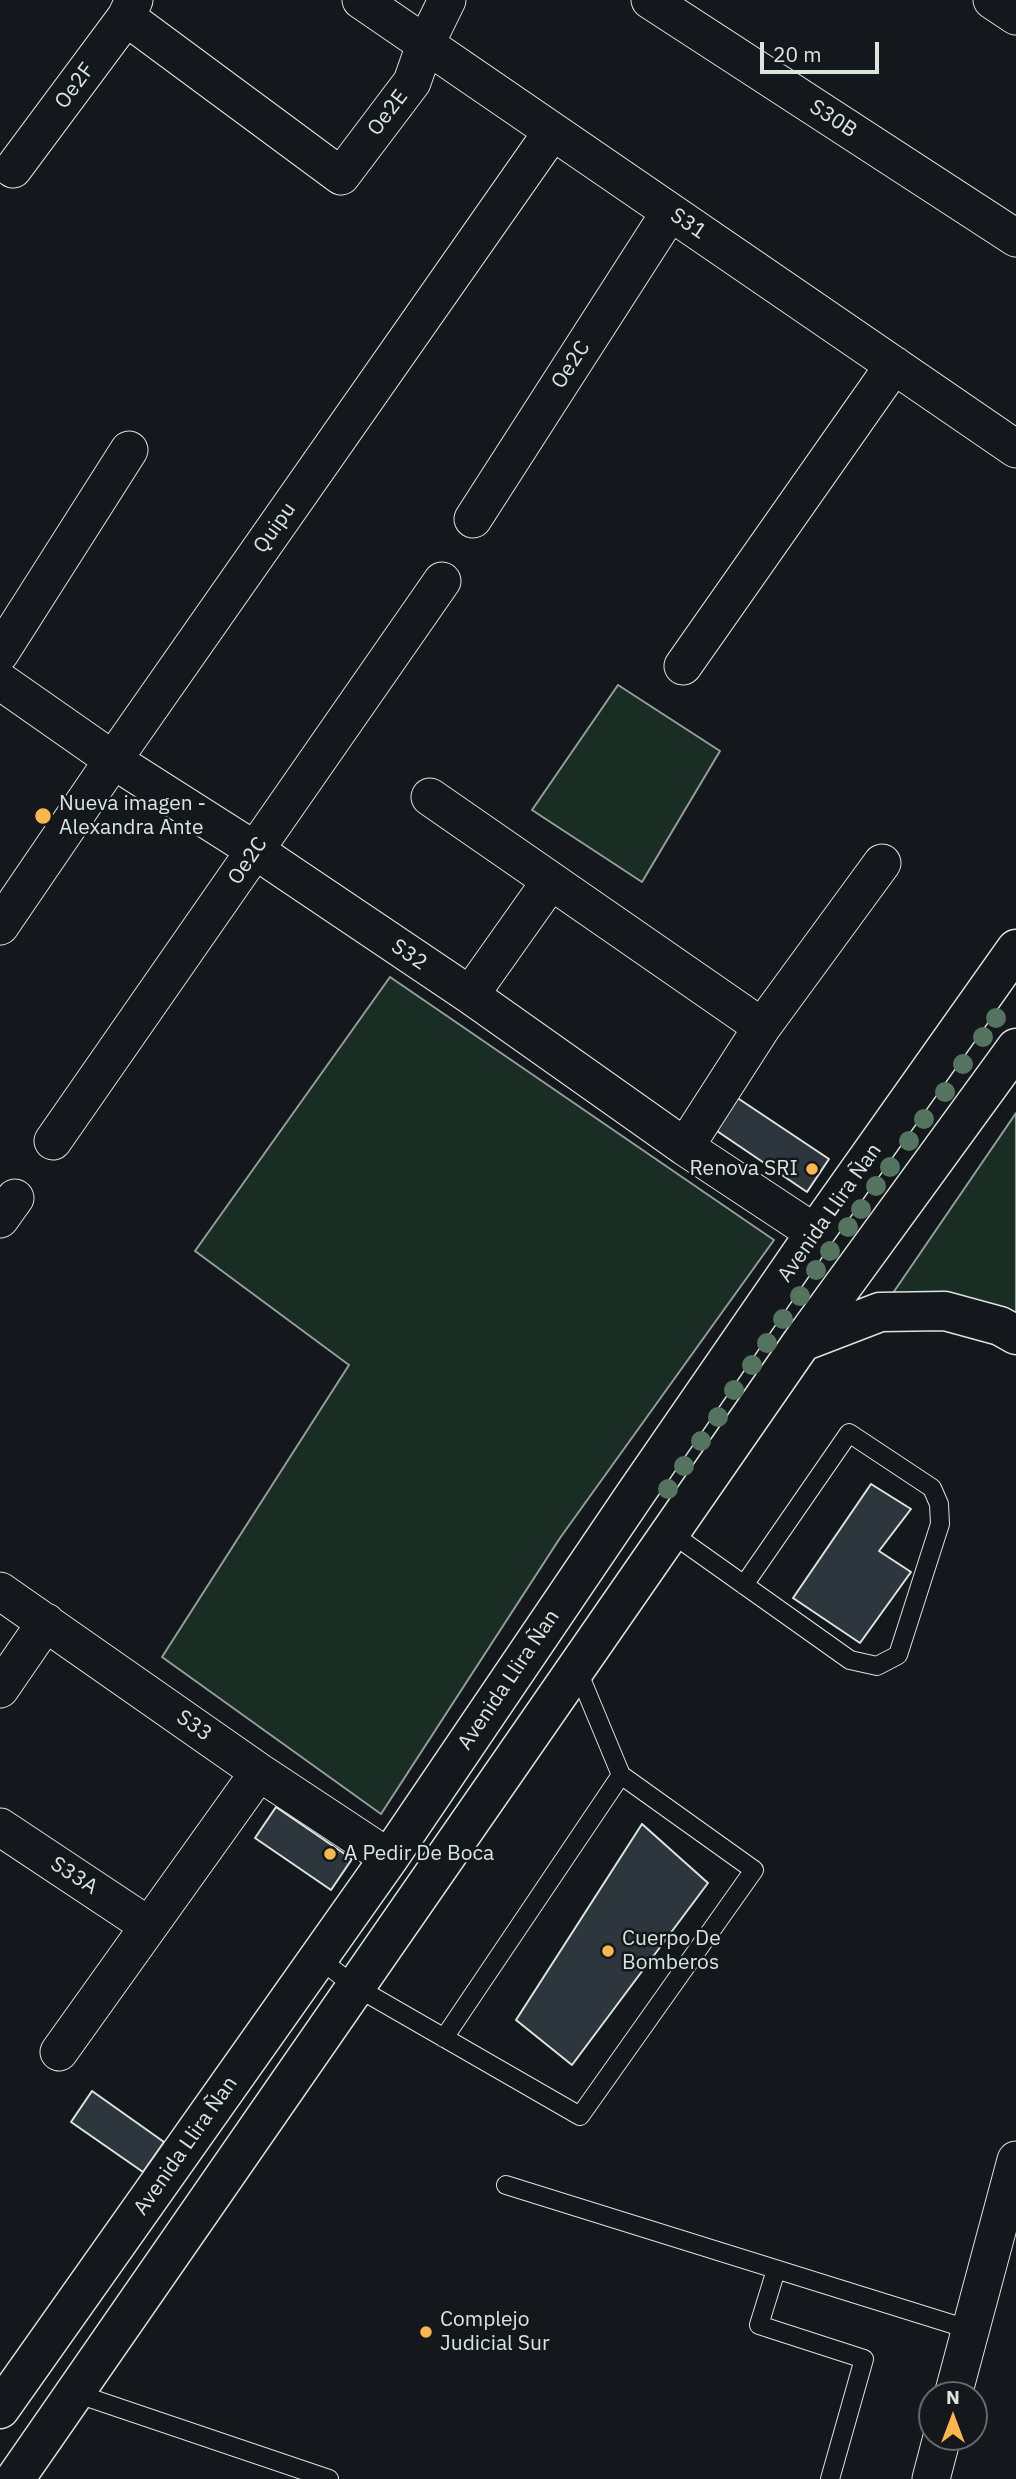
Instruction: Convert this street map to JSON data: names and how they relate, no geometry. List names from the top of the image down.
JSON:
{
  "streets": {
    "street": [
      "Oe2F",
      "Oe2E",
      "S30B",
      "S31",
      "Oe2C",
      "Quipu",
      "S32",
      "Avenida Llira Ñan",
      "S33",
      "S33A"
    ]
  },
  "crossings": [
    ["Oe2F", "Oe2E"],
    ["Oe2E", "S31"],
    ["S31", "Oe2C"],
    ["S31", "Quipu"],
    ["Oe2C", "S32"],
    ["Quipu", "S32"],
    ["S32", "Avenida Llira Ñan"],
    ["Avenida Llira Ñan", "S33"]
  ],
  "places": [
    "Nueva imagen - Alexandra Ante",
    "Renova SRI",
    "A Pedir De Boca",
    "Cuerpo De Bomberos",
    "Complejo Judicial Sur"
  ],
  "scale_bar": "20 m",
  "north": "top"
}
